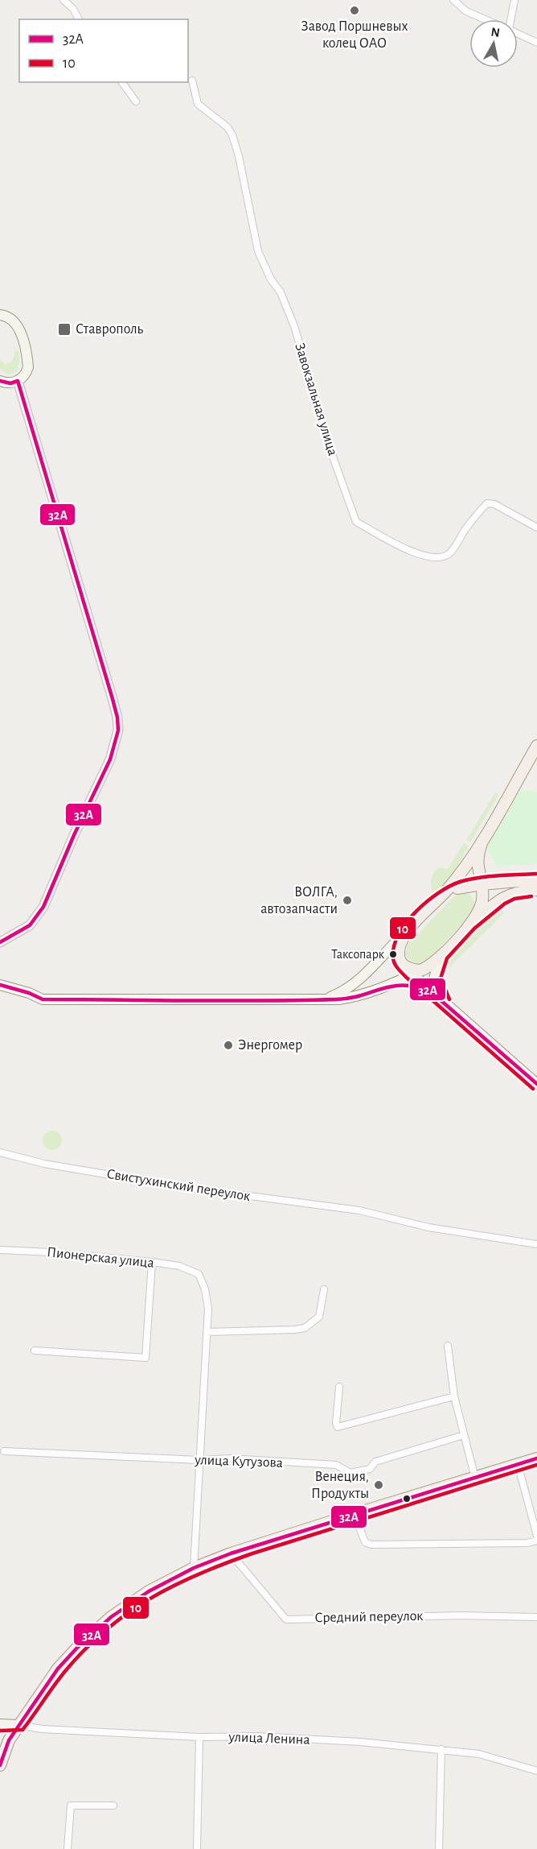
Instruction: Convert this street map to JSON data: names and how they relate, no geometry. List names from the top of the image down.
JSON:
{
  "streets": {
    "main road": ["улица Ленина"],
    "street": [
      "Завокзальная улица",
      "Свистухинский переулок",
      "Пионерская улица",
      "улица Кутузова",
      "Средний переулок"
    ]
  },
  "places": {
    "other": [
      "Завод Поршневых колец ОАО",
      "ВОЛГА, автозапчасти",
      "Таксопарк",
      "Энергомер",
      "Венеция, Продукты"
    ],
    "transit": ["Ставрополь"]
  },
  "lines": ["transit line 32A", "transit line 10"],
  "legend": ["32A", "10"],
  "north": "top"
}
